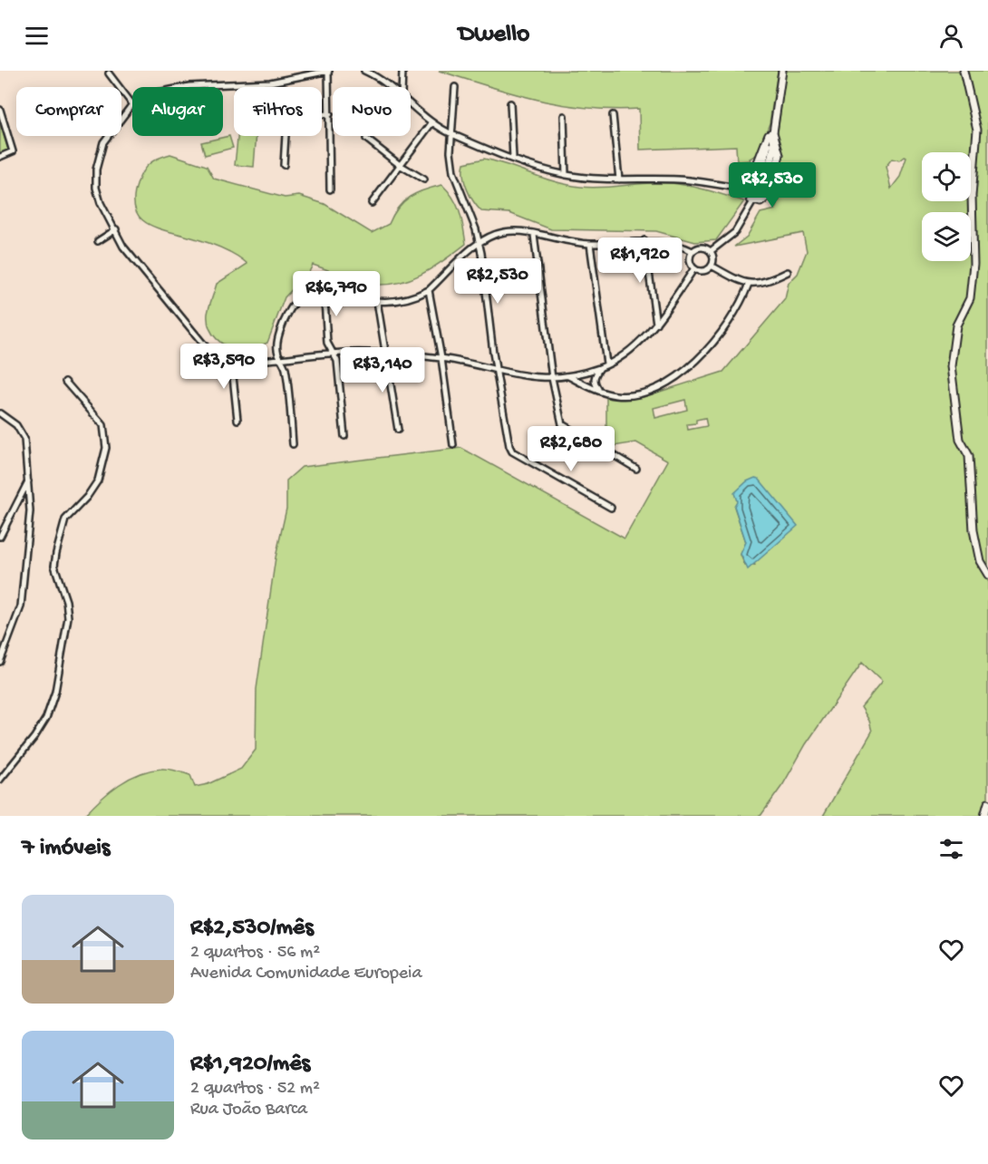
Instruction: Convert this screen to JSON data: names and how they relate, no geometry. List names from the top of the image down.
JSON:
{
  "page": {
    "header": "Dwello",
    "chip": [
      "Comprar",
      "Alugar",
      "Filtros",
      "Novo"
    ],
    "price": [
      "R$2,530",
      "R$1,920",
      "R$2,530",
      "R$6,790",
      "R$3,590",
      "R$3,140",
      "R$2,680"
    ],
    "heading": "7 imóveis",
    "list": [
      {
        "name": "R$2,530/mês",
        "note": "2 quartos · 56 m² · Avenida Comunidade Europeia"
      },
      {
        "name": "R$1,920/mês",
        "note": "2 quartos · 52 m² · Rua João Barca"
      }
    ]
  }
}
